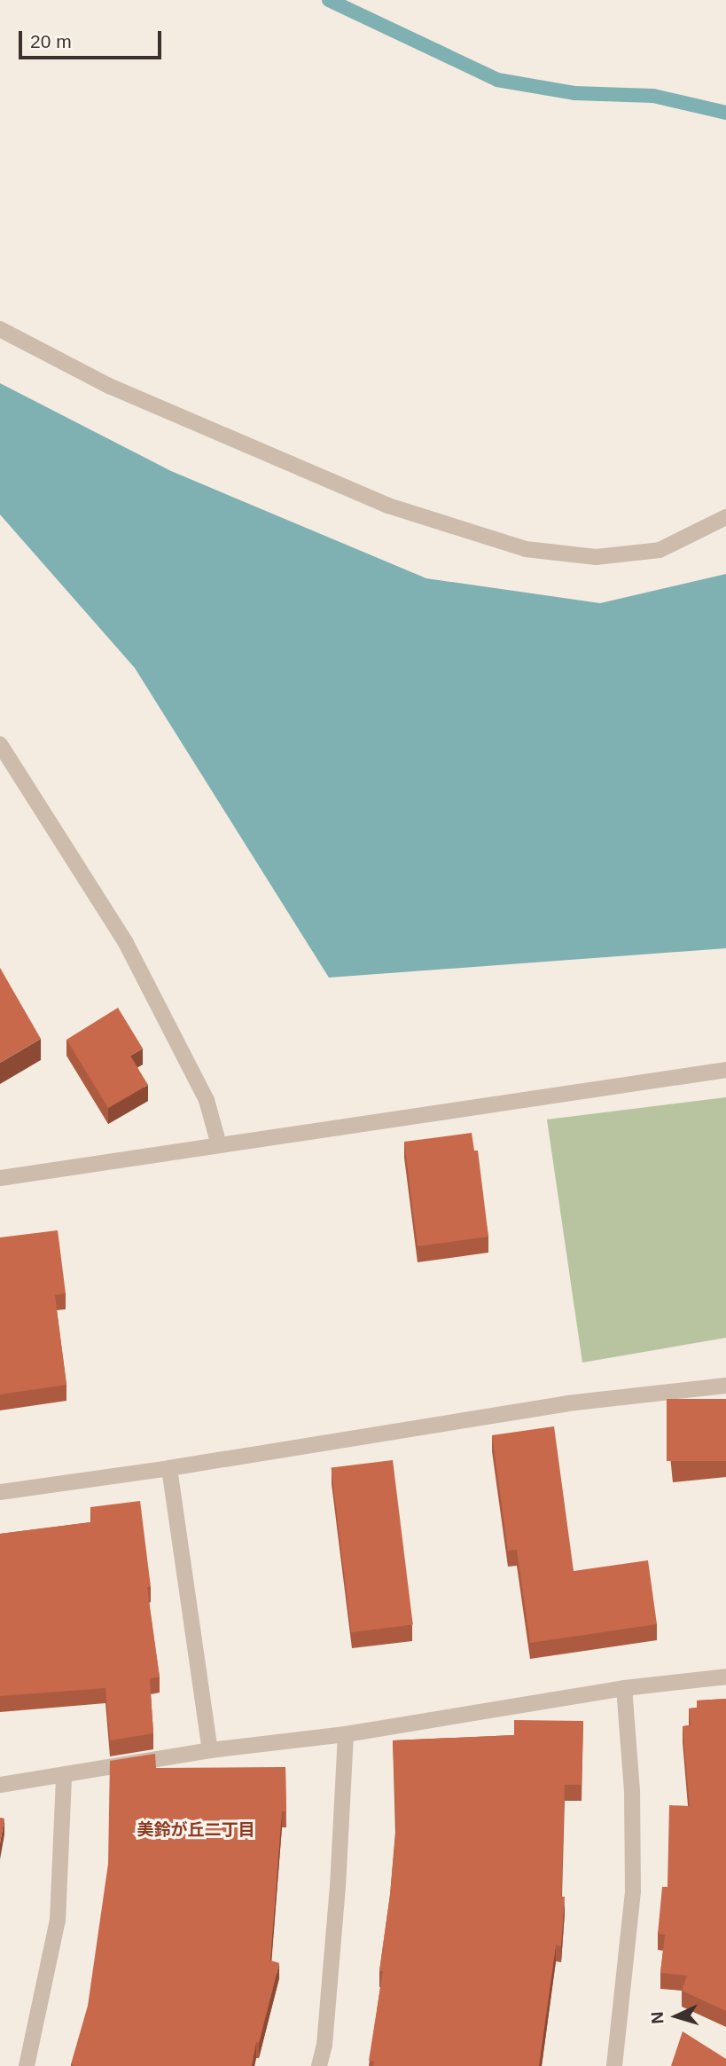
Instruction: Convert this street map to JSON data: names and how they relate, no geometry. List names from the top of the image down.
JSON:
{
  "districts": ["美鈴が丘二丁目"],
  "scale_bar": "20 m",
  "north": "left"
}
